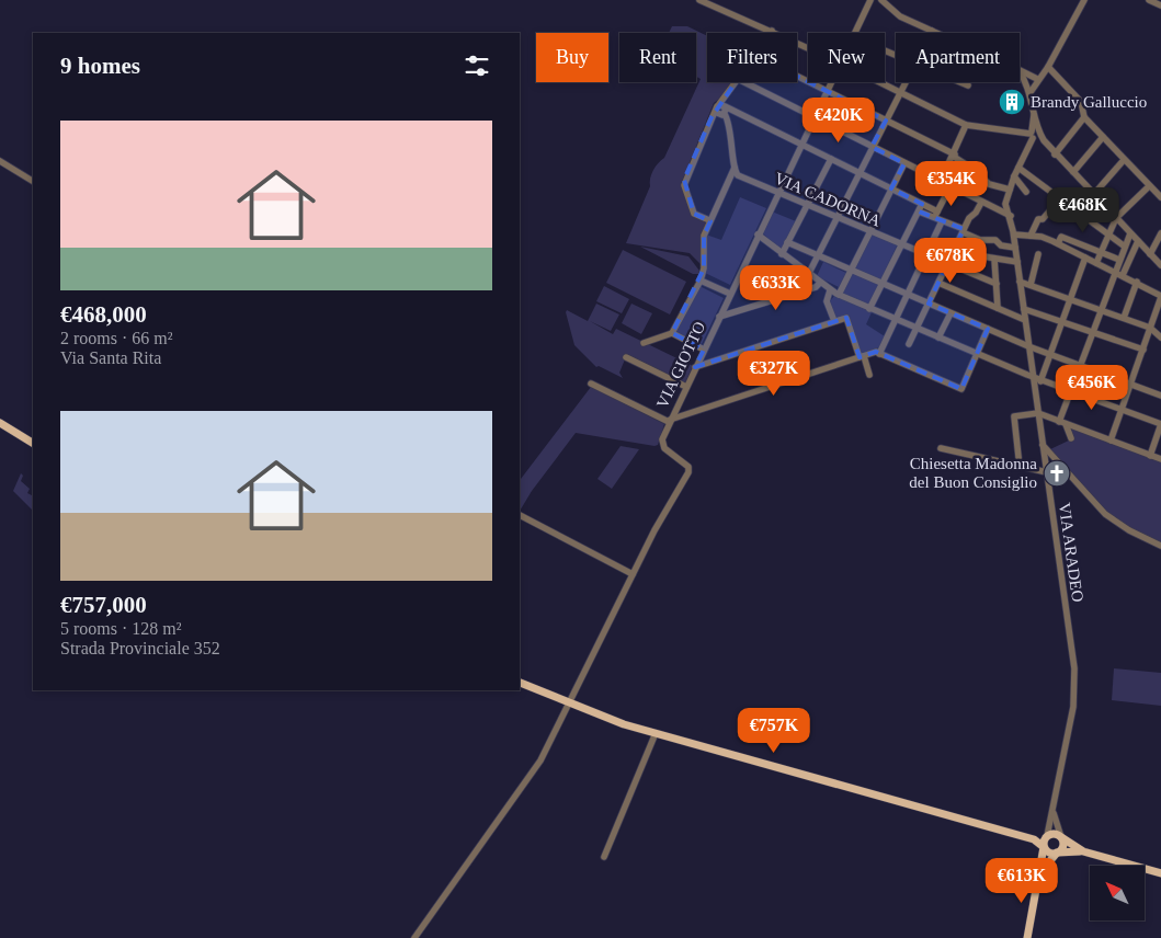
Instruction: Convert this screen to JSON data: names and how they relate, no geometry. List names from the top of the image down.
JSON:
{
  "streets": {
    "street": ["VIA CADORNA", "VIA GIOTTO", "VIA ARADEO"]
  },
  "crossings": [
    ["VIA CADORNA", "VIA GIOTTO"]
  ],
  "places": {
    "building": ["Brandy Galluccio"],
    "church": ["Chiesetta Madonna del Buon Consiglio"]
  },
  "north": "top left",
  "page": {
    "chip": [
      "Buy",
      "Rent",
      "Filters",
      "New",
      "Apartment"
    ],
    "heading": "9 homes",
    "price": [
      "€420K",
      "€354K",
      "€468K",
      "€678K",
      "€633K",
      "€327K",
      "€456K",
      "€757K",
      "€613K"
    ],
    "list": [
      {
        "name": "€468,000",
        "note": "2 rooms · 66 m² · Via Santa Rita"
      },
      {
        "name": "€757,000",
        "note": "5 rooms · 128 m² · Strada Provinciale 352"
      }
    ]
  }
}
